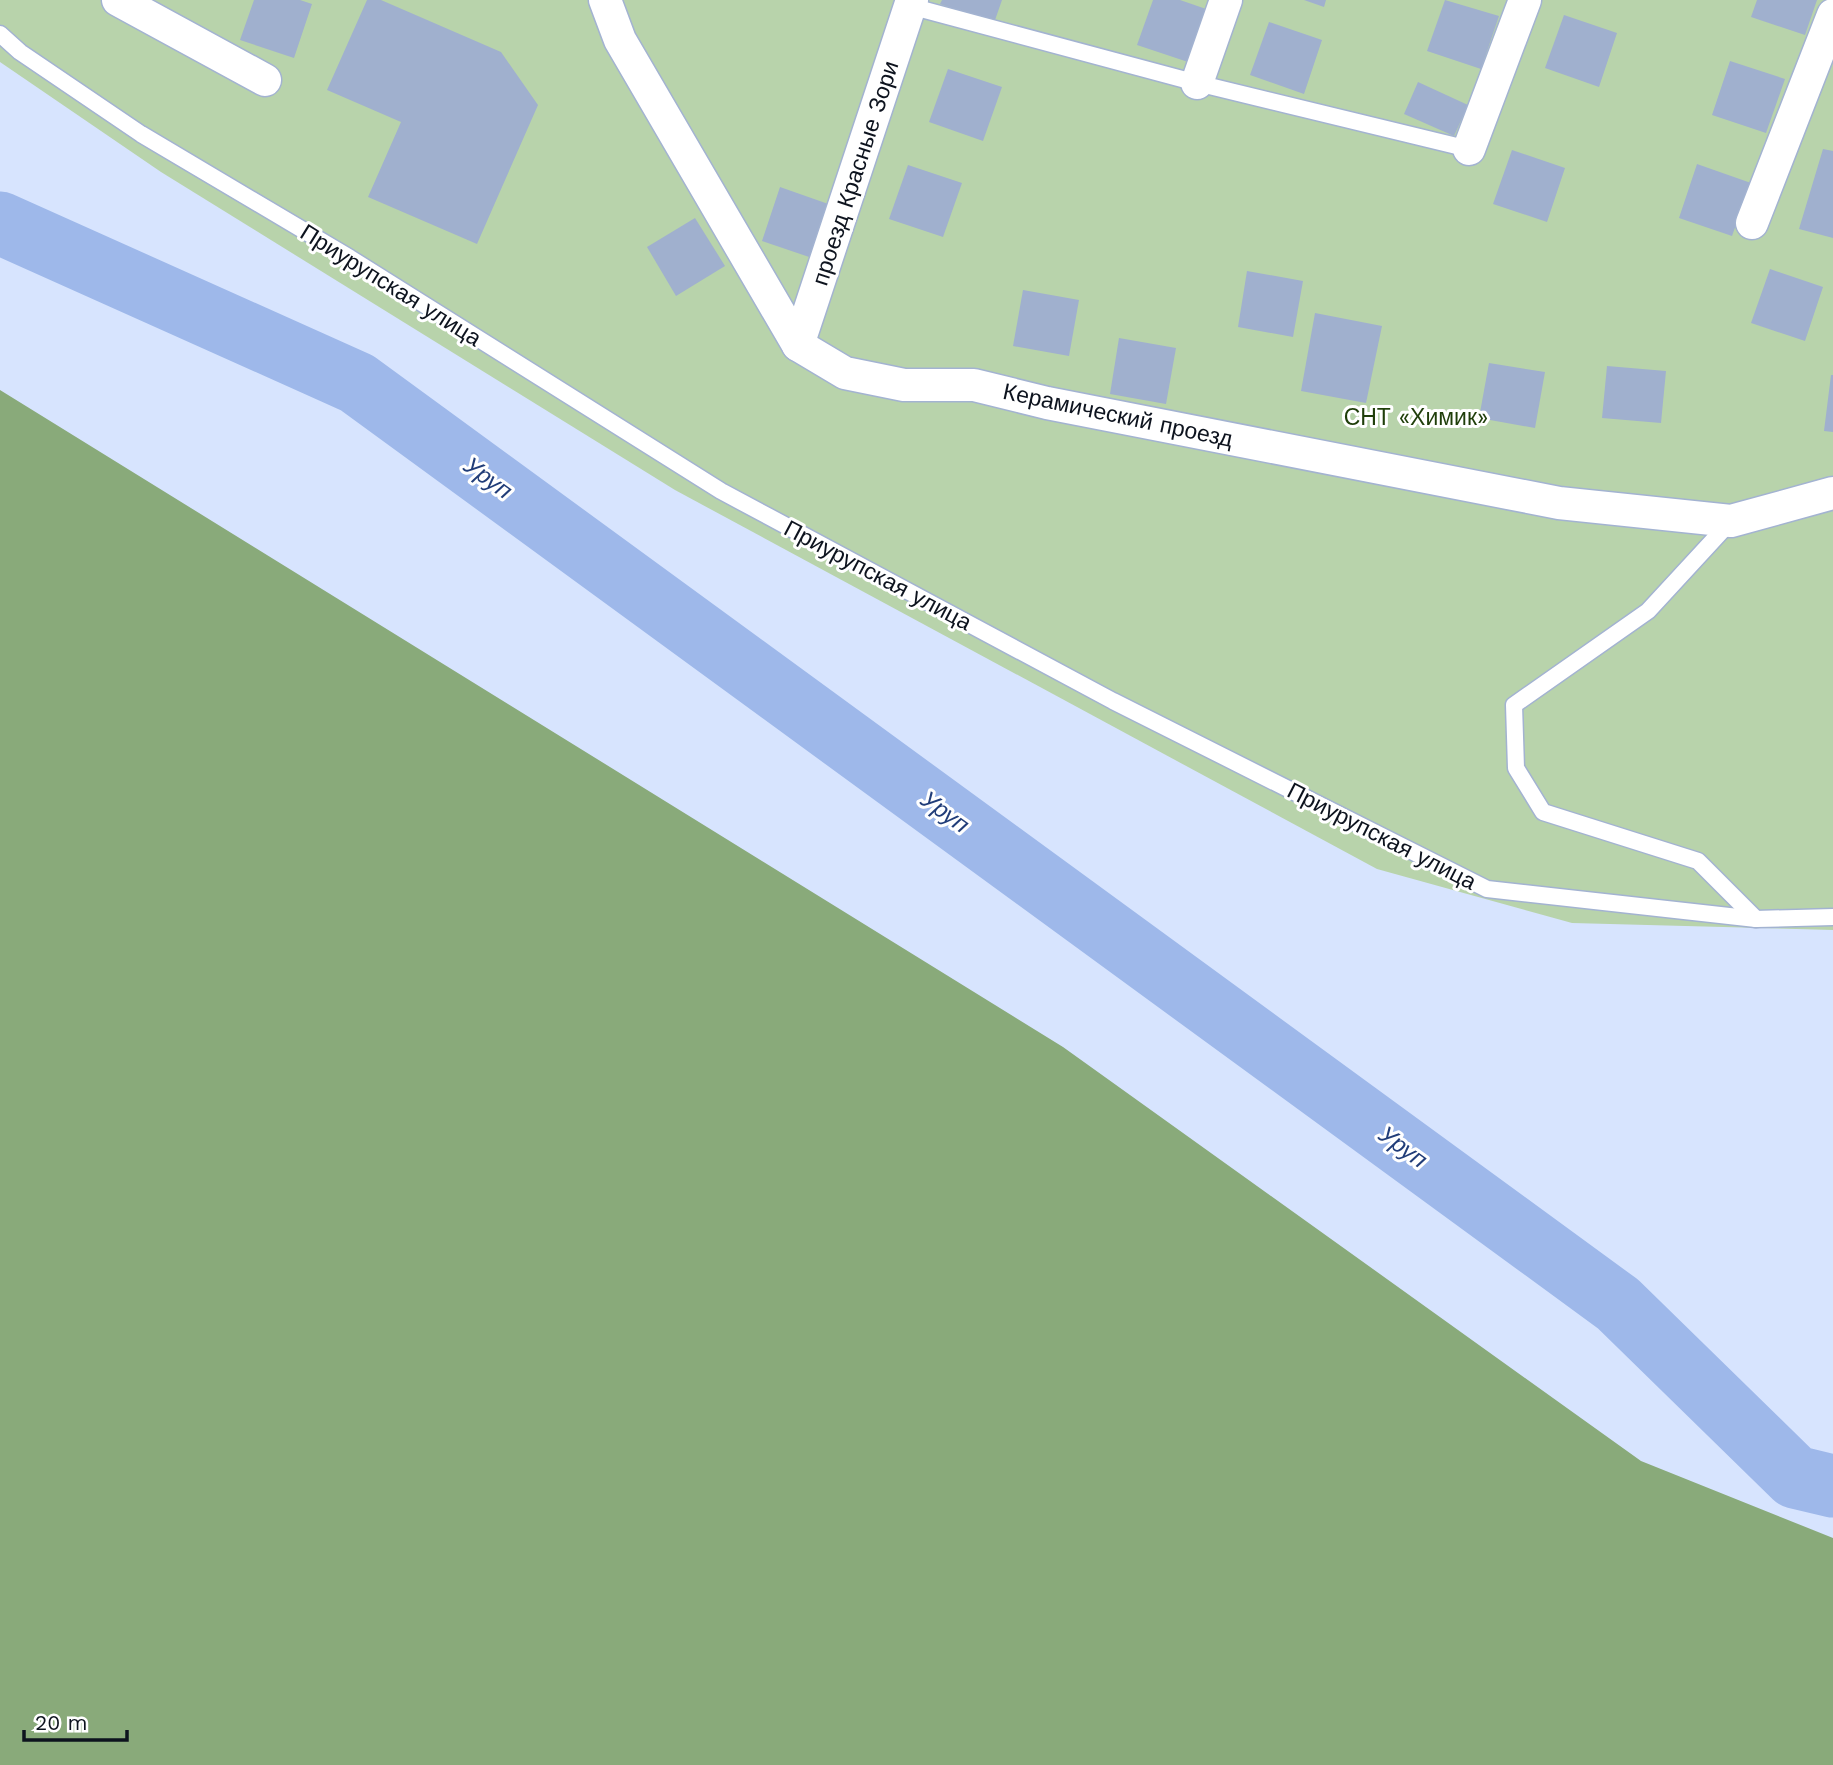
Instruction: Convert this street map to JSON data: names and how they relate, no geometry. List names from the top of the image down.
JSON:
{
  "streets": {
    "street": ["проезд Красные Зори", "Керамический проезд"],
    "lane": ["Приурупская улица"]
  },
  "crossings": [
    ["проезд Красные Зори", "Керамический проезд"]
  ],
  "water": ["Уруп"],
  "parks": ["СНТ «Химик»"],
  "scale_bar": "20 m"
}
